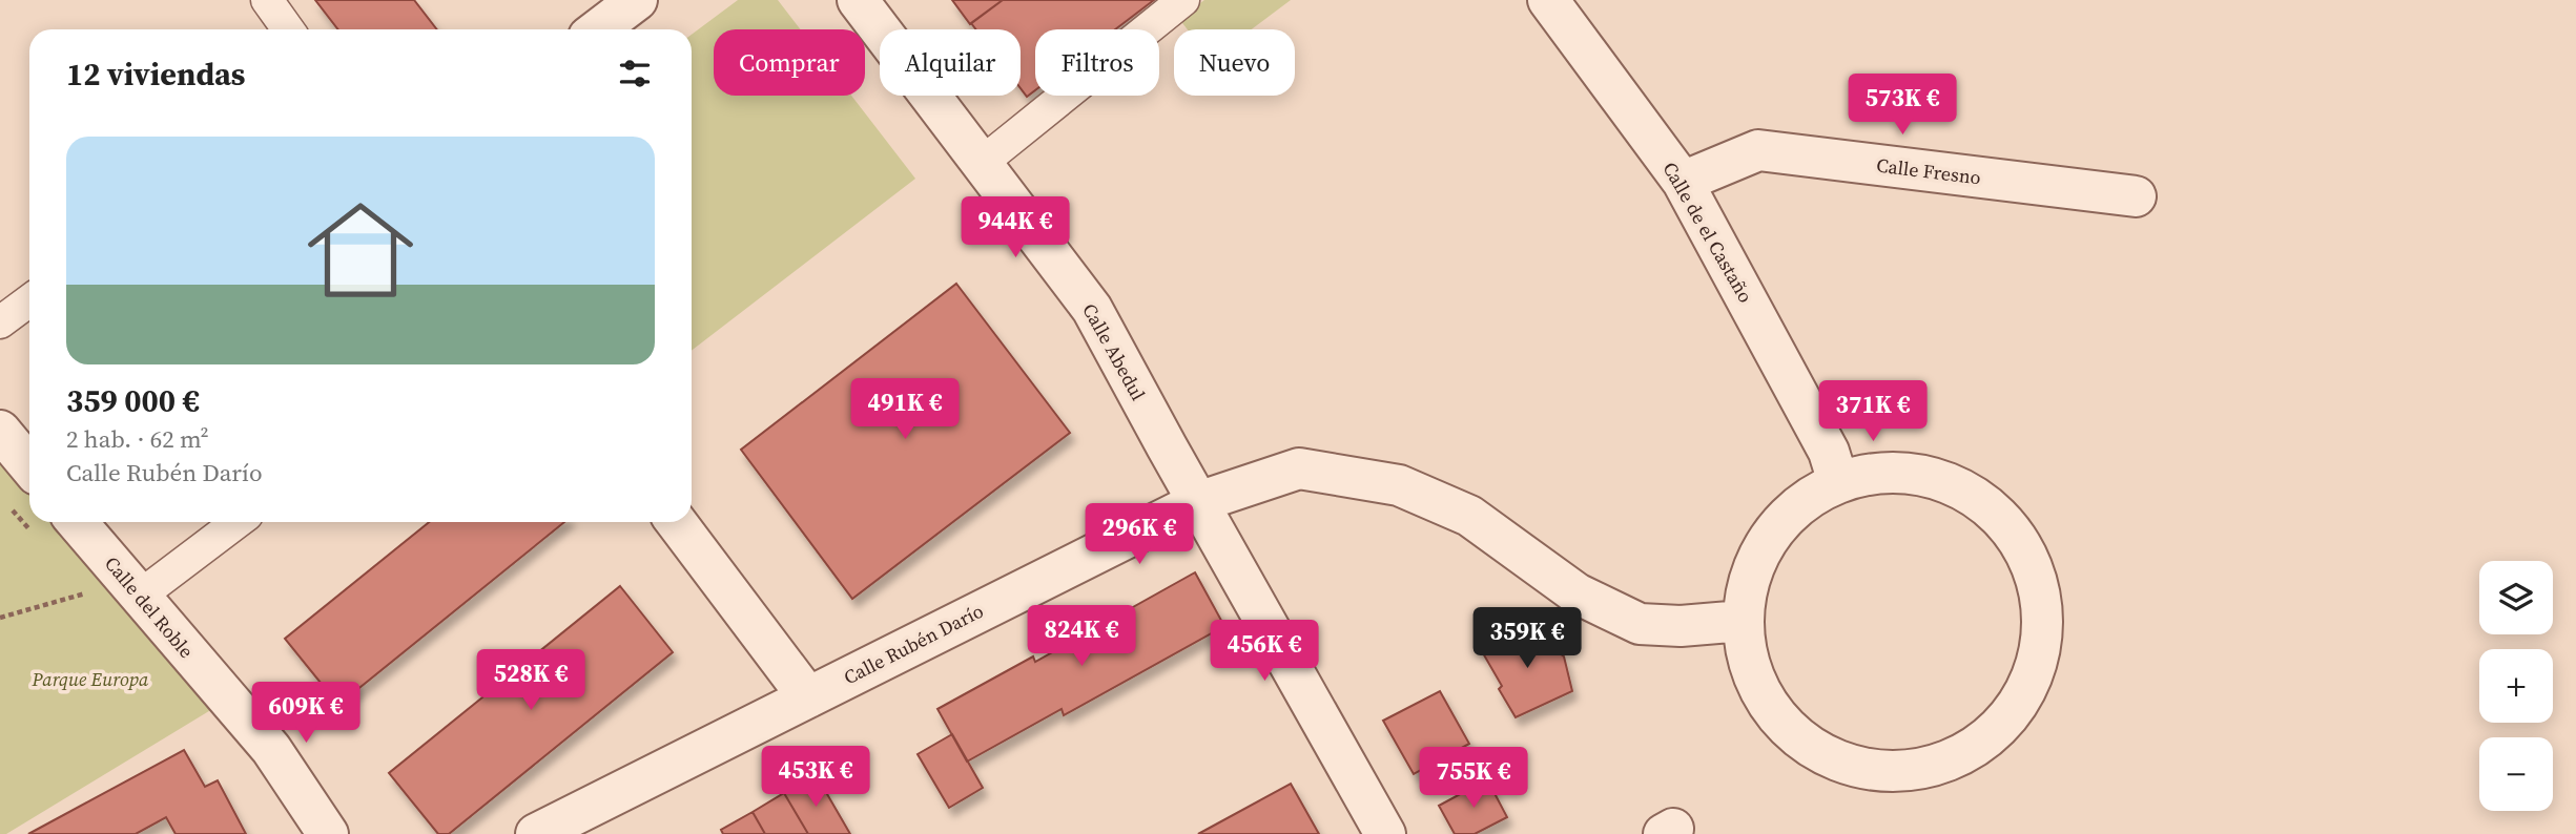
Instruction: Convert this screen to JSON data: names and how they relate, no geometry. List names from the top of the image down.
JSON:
{
  "streets": {
    "street": [
      "Calle Fresno",
      "Calle de el Castaño",
      "Calle Abedul",
      "Calle del Roble",
      "Calle Rubén Darío"
    ]
  },
  "crossings": [
    ["Calle Fresno", "Calle de el Castaño"],
    ["Calle Abedul", "Calle Rubén Darío"]
  ],
  "parks": ["Parque Europa"],
  "page": {
    "chip": [
      "Comprar",
      "Alquilar",
      "Filtros",
      "Nuevo"
    ],
    "heading": "12 viviendas",
    "price": [
      "573K €",
      "944K €",
      "491K €",
      "371K €",
      "296K €",
      "824K €",
      "359K €",
      "456K €",
      "528K €",
      "609K €",
      "453K €",
      "755K €"
    ],
    "list": [
      {
        "name": "359 000 €",
        "note": "2 hab. · 62 m² · Calle Rubén Darío"
      }
    ],
    "map_buttons": ["+", "−"]
  }
}
